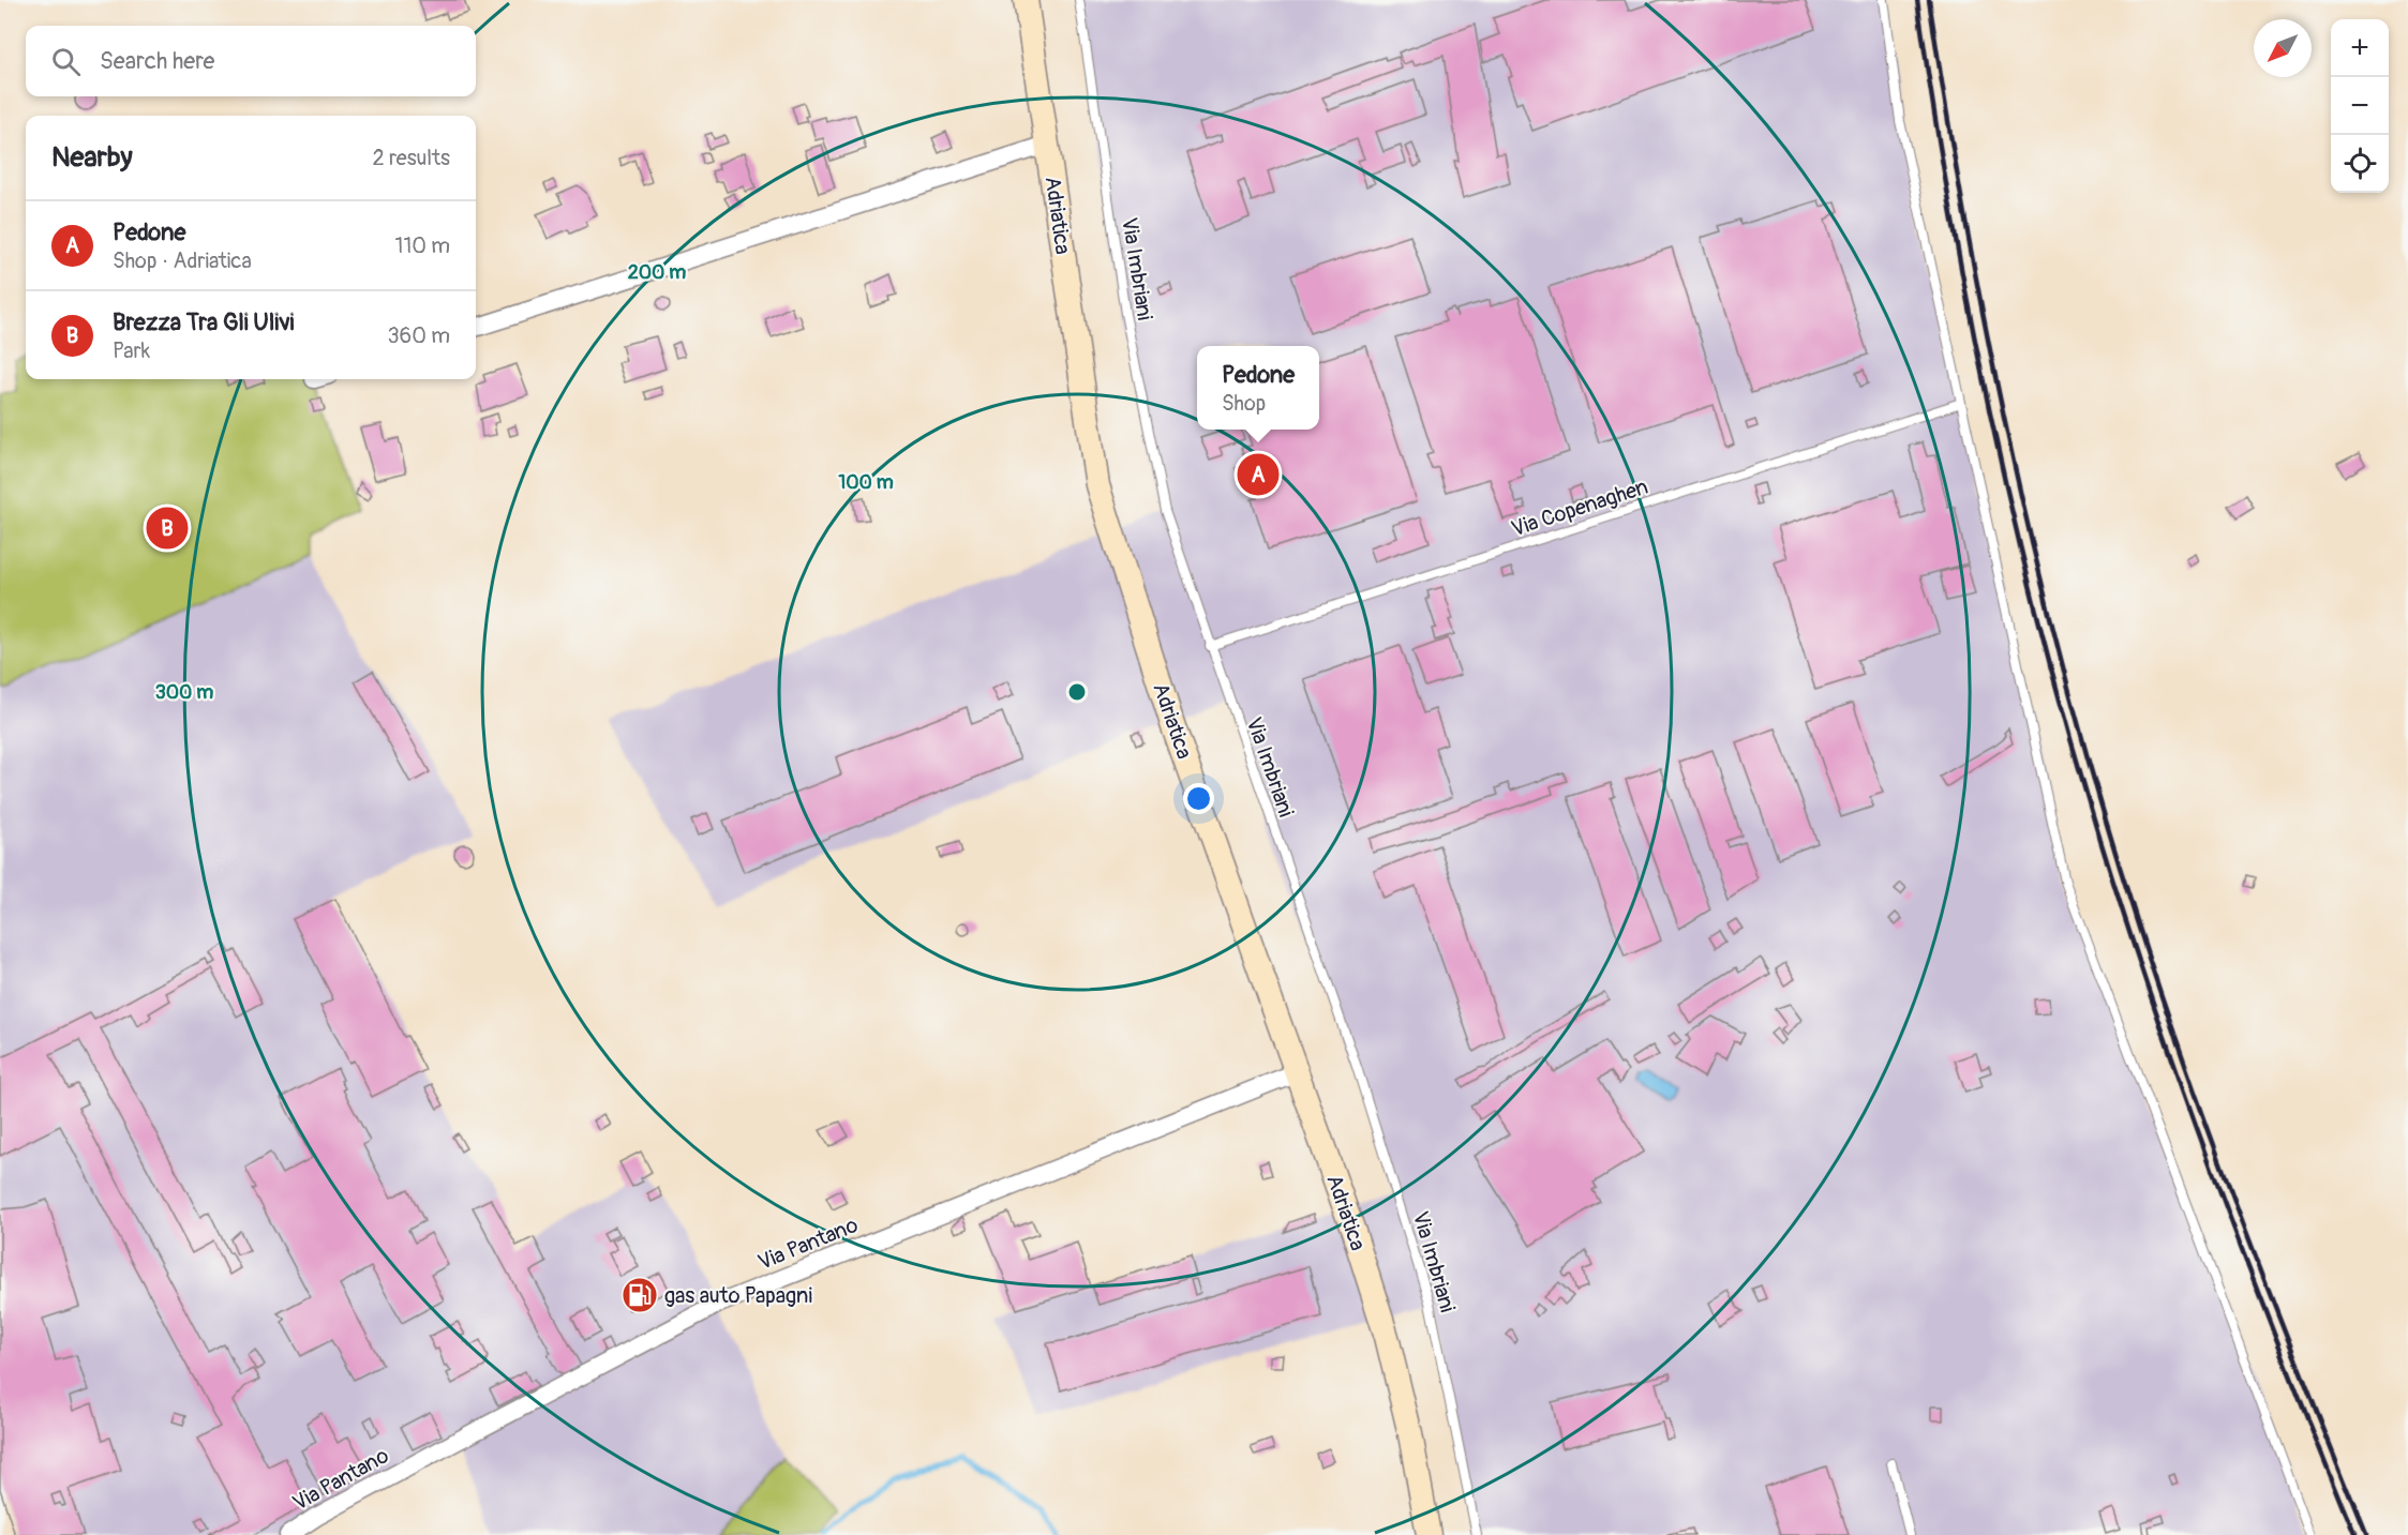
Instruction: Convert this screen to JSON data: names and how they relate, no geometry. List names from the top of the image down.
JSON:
{
  "streets": {
    "main road": ["Adriatica"],
    "street": ["Via Pantano"],
    "lane": ["Via Imbriani", "Via Copenaghen"]
  },
  "crossings": [
    ["Adriatica", "Via Pantano"],
    ["Via Imbriani", "Via Copenaghen"]
  ],
  "places": {
    "fuel station": ["gas auto Papagni"]
  },
  "north": "bottom left",
  "page": {
    "map_buttons": ["+", "−"],
    "search": "Search here",
    "heading": ["Nearby", "2 results"],
    "list": [
      {
        "mark": "A",
        "name": "Pedone",
        "note": "Shop · Adriatica",
        "value": "110 m"
      },
      {
        "mark": "B",
        "name": "Brezza Tra Gli Ulivi",
        "note": "Park",
        "value": "360 m"
      }
    ],
    "popup": ["Pedone", "Shop"],
    "pins": ["A", "B"]
  },
  "rings": ["200 m", "100 m", "300 m"]
}
